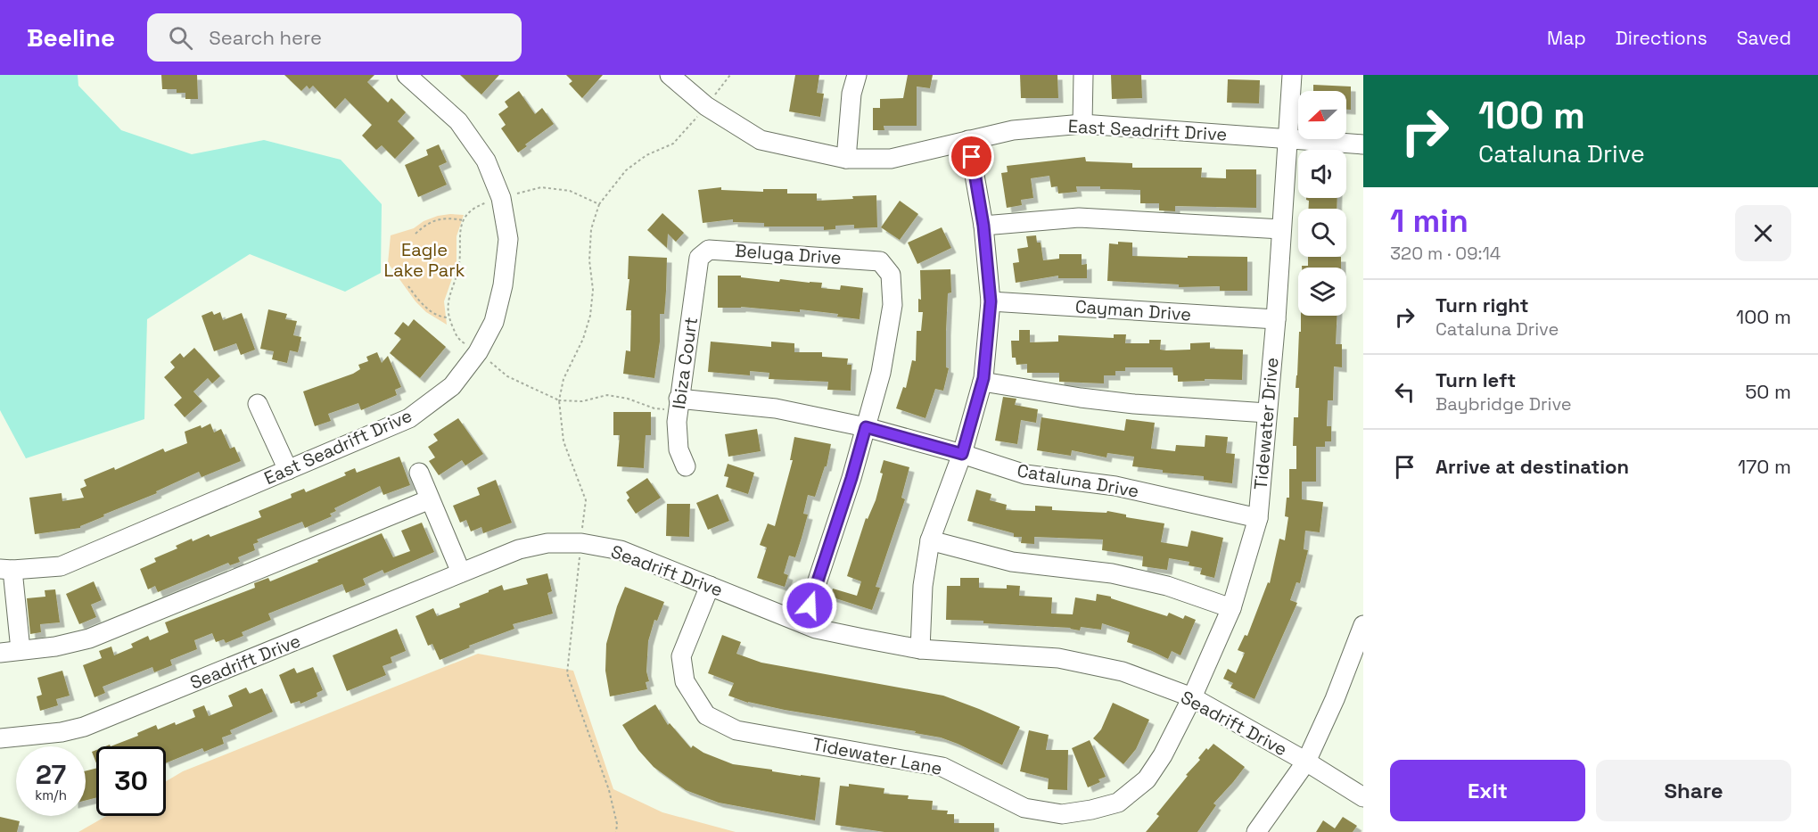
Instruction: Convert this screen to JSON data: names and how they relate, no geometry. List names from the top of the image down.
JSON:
{
  "streets": {
    "street": [
      "East Seadrift Drive",
      "Beluga Drive",
      "Cayman Drive",
      "Ibiza Court",
      "Tidewater Drive",
      "Cataluna Drive",
      "Seadrift Drive",
      "Tidewater Lane"
    ]
  },
  "crossings": [
    ["East Seadrift Drive", "Tidewater Drive"],
    ["Beluga Drive", "Ibiza Court"],
    ["Beluga Drive", "Cataluna Drive"],
    ["Cayman Drive", "Tidewater Drive"],
    ["Ibiza Court", "Cataluna Drive"],
    ["Tidewater Drive", "Cataluna Drive"],
    ["Tidewater Drive", "Seadrift Drive"],
    ["Tidewater Drive", "Tidewater Lane"],
    ["Seadrift Drive", "Tidewater Lane"]
  ],
  "parks": ["Eagle Lake Park"],
  "north": "left",
  "page": {
    "header": "Beeline",
    "search": "Search here",
    "nav": ["Map", "Directions", "Saved"],
    "turn": ["100 m", "Cataluna Drive"],
    "heading": ["1 min", "320 m · 09:14"],
    "list": [
      {
        "name": "Turn right",
        "note": "Cataluna Drive",
        "value": "100 m"
      },
      {
        "name": "Turn left",
        "note": "Baybridge Drive",
        "value": "50 m"
      },
      {
        "name": "Arrive at destination",
        "value": "170 m"
      }
    ],
    "speed": "27 km/h",
    "limit": "30",
    "buttons": ["Exit", "Share"]
  }
}
